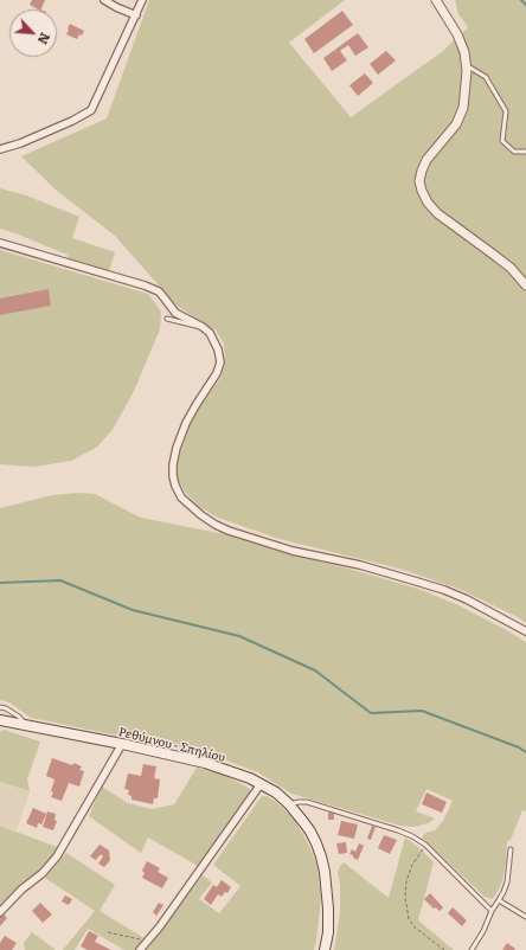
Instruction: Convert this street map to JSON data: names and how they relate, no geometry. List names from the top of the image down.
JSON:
{
  "streets": {
    "main road": ["Ρεθύμνου - Σπηλίου"]
  },
  "north": "bottom right"
}
